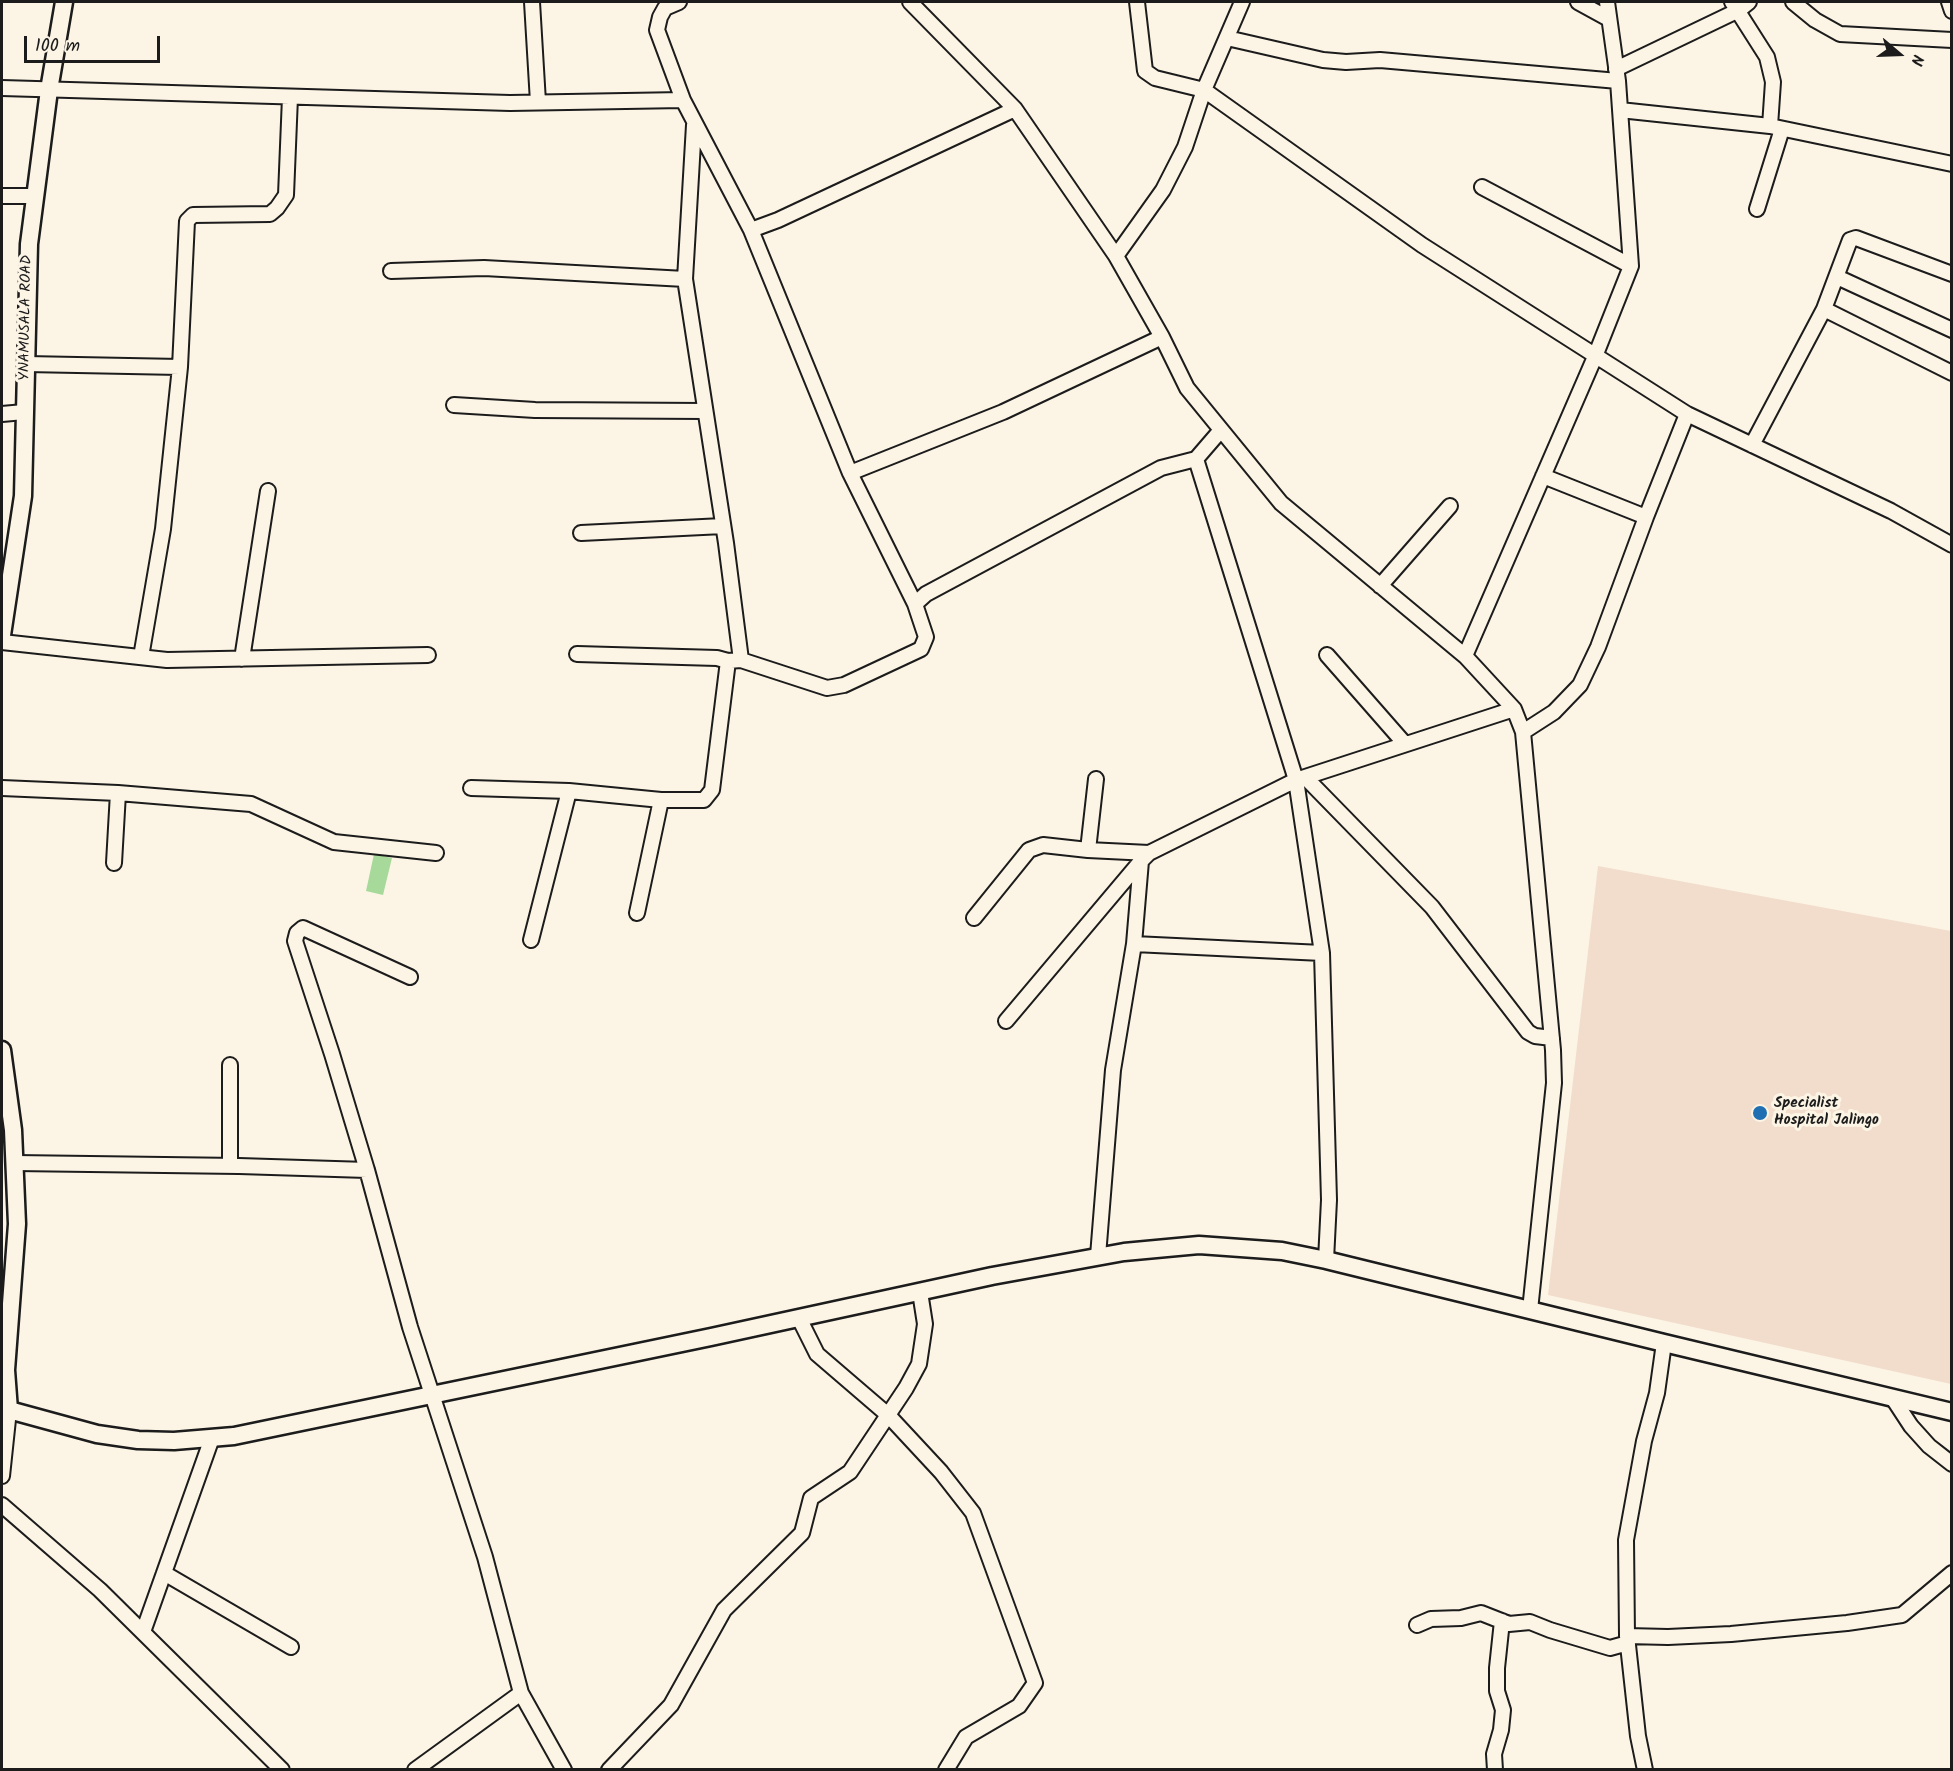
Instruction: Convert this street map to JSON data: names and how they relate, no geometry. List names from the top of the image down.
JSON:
{
  "streets": {
    "main road": ["YNAMUSALA ROAD"]
  },
  "places": ["Specialist Hospital Jalingo"],
  "scale_bar": "100 m",
  "north": "right"
}
